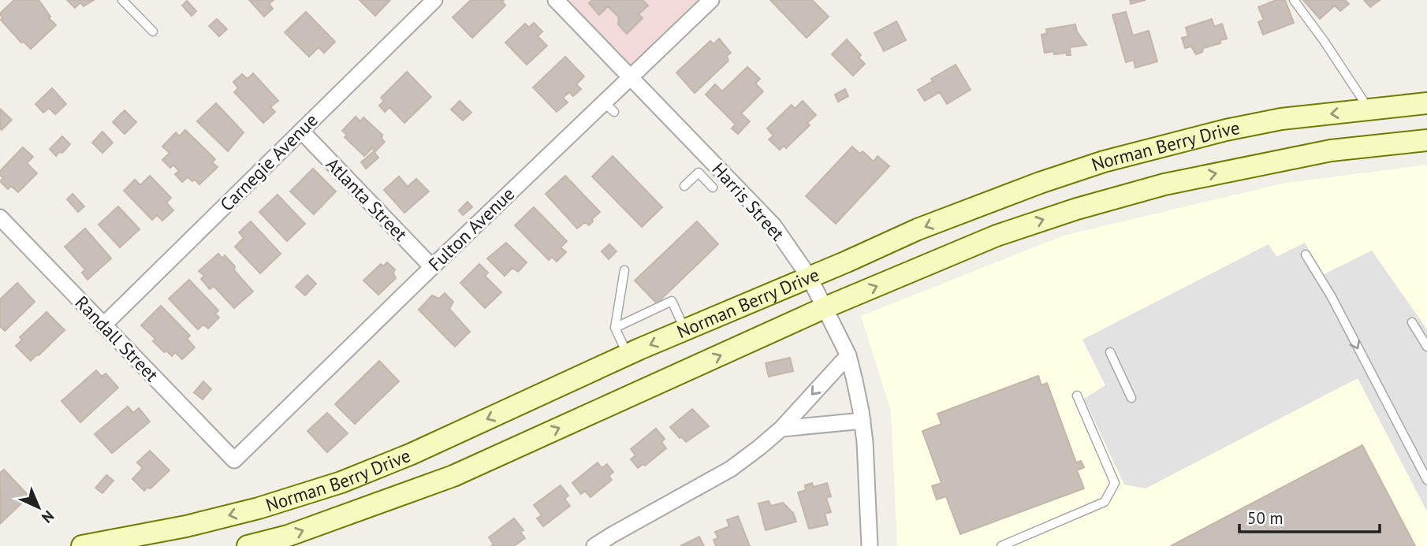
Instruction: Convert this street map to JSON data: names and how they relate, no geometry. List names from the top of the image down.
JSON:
{
  "streets": {
    "main road": ["Norman Berry Drive"],
    "street": [
      "Carnegie Avenue",
      "Atlanta Street",
      "Harris Street",
      "Fulton Avenue",
      "Randall Street"
    ]
  },
  "crossings": [
    ["Norman Berry Drive", "Harris Street"],
    ["Carnegie Avenue", "Atlanta Street"],
    ["Carnegie Avenue", "Randall Street"],
    ["Atlanta Street", "Fulton Avenue"],
    ["Harris Street", "Fulton Avenue"],
    ["Fulton Avenue", "Randall Street"]
  ],
  "scale_bar": "50 m",
  "north": "bottom right"
}
